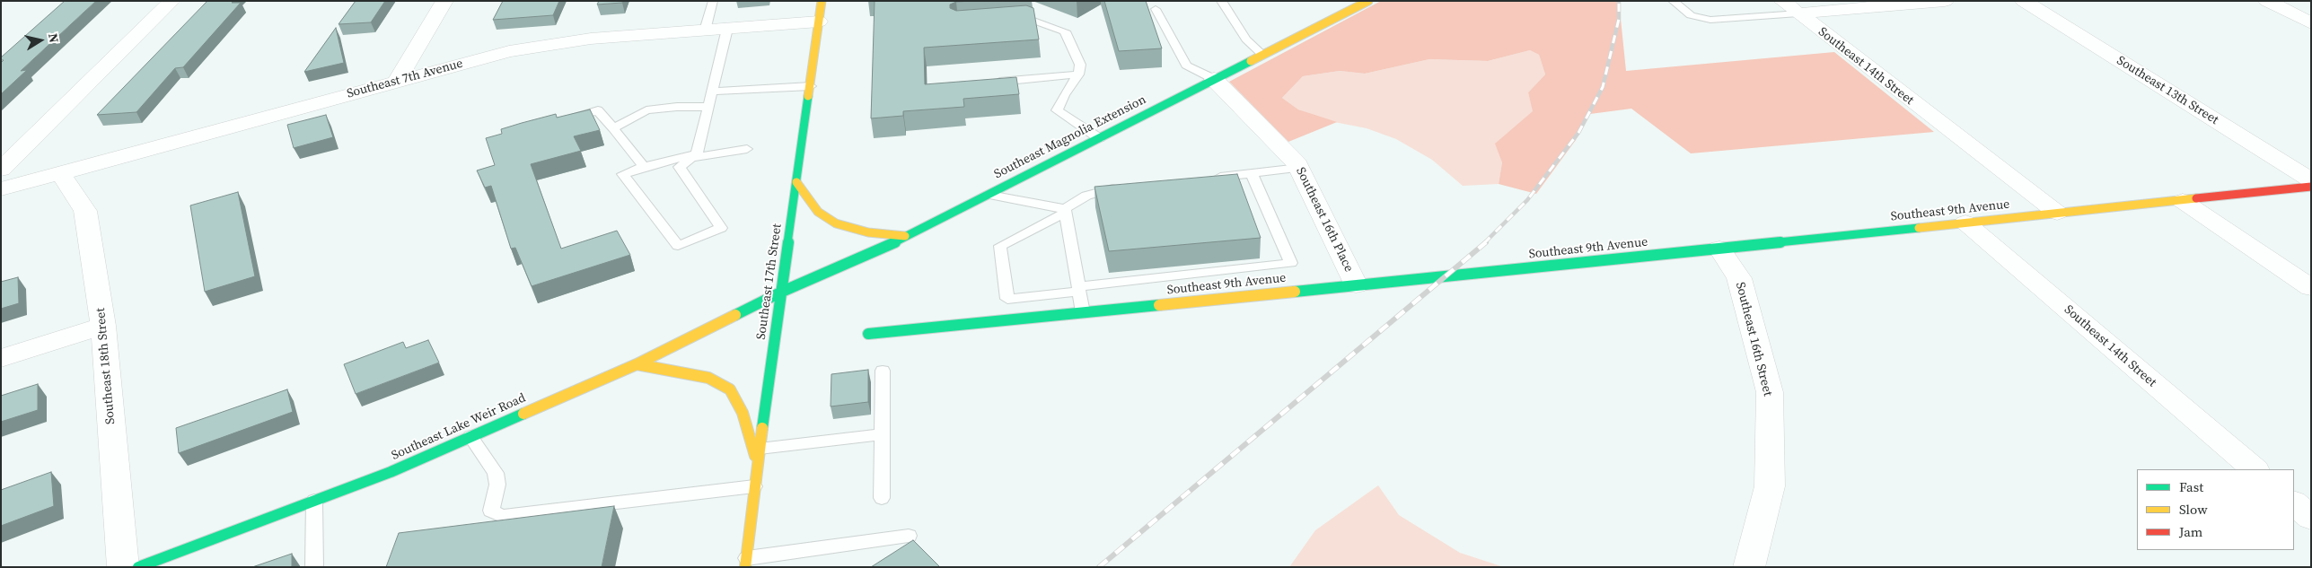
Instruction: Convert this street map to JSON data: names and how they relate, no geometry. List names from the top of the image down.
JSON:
{
  "streets": {
    "main road": [
      "Southeast Magnolia Extension",
      "Southeast 9th Avenue",
      "Southeast 17th Street",
      "Southeast Lake Weir Road"
    ],
    "street": [
      "Southeast 14th Street",
      "Southeast 7th Avenue",
      "Southeast 13th Street",
      "Southeast 16th Place",
      "Southeast 16th Street",
      "Southeast 18th Street"
    ]
  },
  "crossings": [
    ["Southeast 14th Street", "Southeast 9th Avenue"],
    ["Southeast 7th Avenue", "Southeast 17th Street"],
    ["Southeast 7th Avenue", "Southeast 18th Street"],
    ["Southeast Magnolia Extension", "Southeast 16th Place"],
    ["Southeast Magnolia Extension", "Southeast 17th Street"],
    ["Southeast Magnolia Extension", "Southeast Lake Weir Road"],
    ["Southeast 9th Avenue", "Southeast 16th Place"],
    ["Southeast 9th Avenue", "Southeast 16th Street"],
    ["Southeast 17th Street", "Southeast Lake Weir Road"]
  ],
  "legend": ["Fast", "Slow", "Jam"],
  "north": "right"
}
